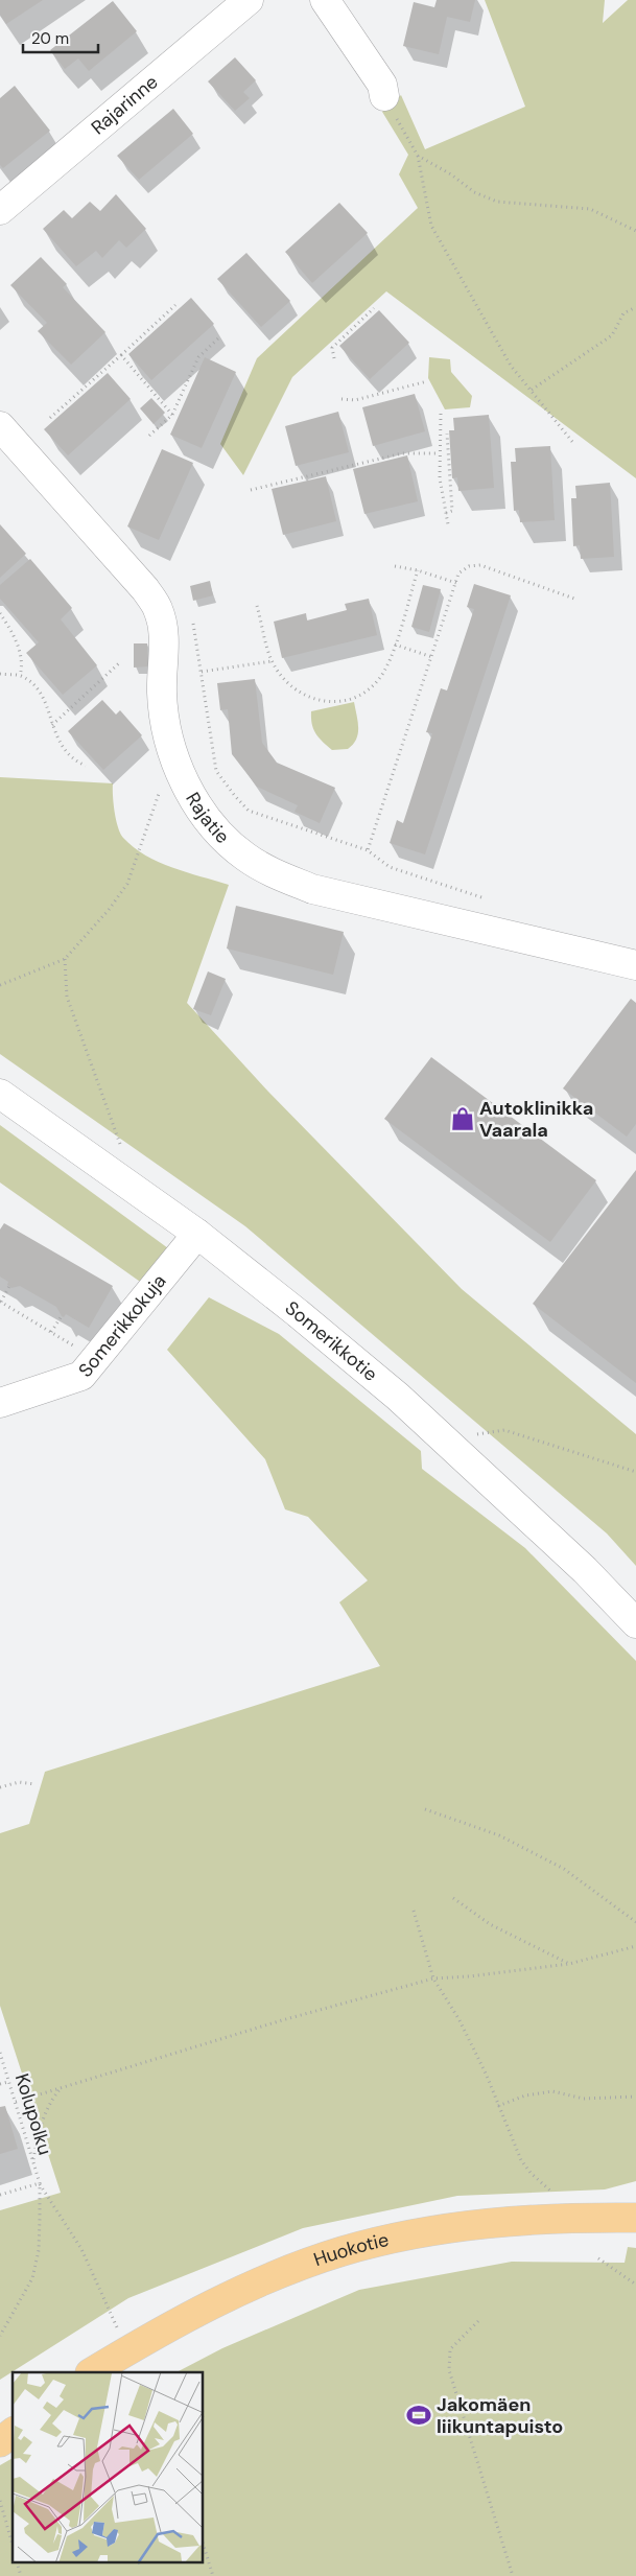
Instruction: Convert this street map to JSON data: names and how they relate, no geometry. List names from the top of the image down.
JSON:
{
  "streets": {
    "main road": ["Huokotie"],
    "street": [
      "Rajarinne",
      "Rajatie",
      "Somerikkokuja",
      "Somerikkotie"
    ],
    "path": ["Kolupolku"]
  },
  "crossings": [
    ["Somerikkokuja", "Somerikkotie"]
  ],
  "places": {
    "shop": ["Autoklinikka Vaarala"],
    "sports": ["Jakomäen liikuntapuisto"]
  },
  "scale_bar": "20 m"
}
